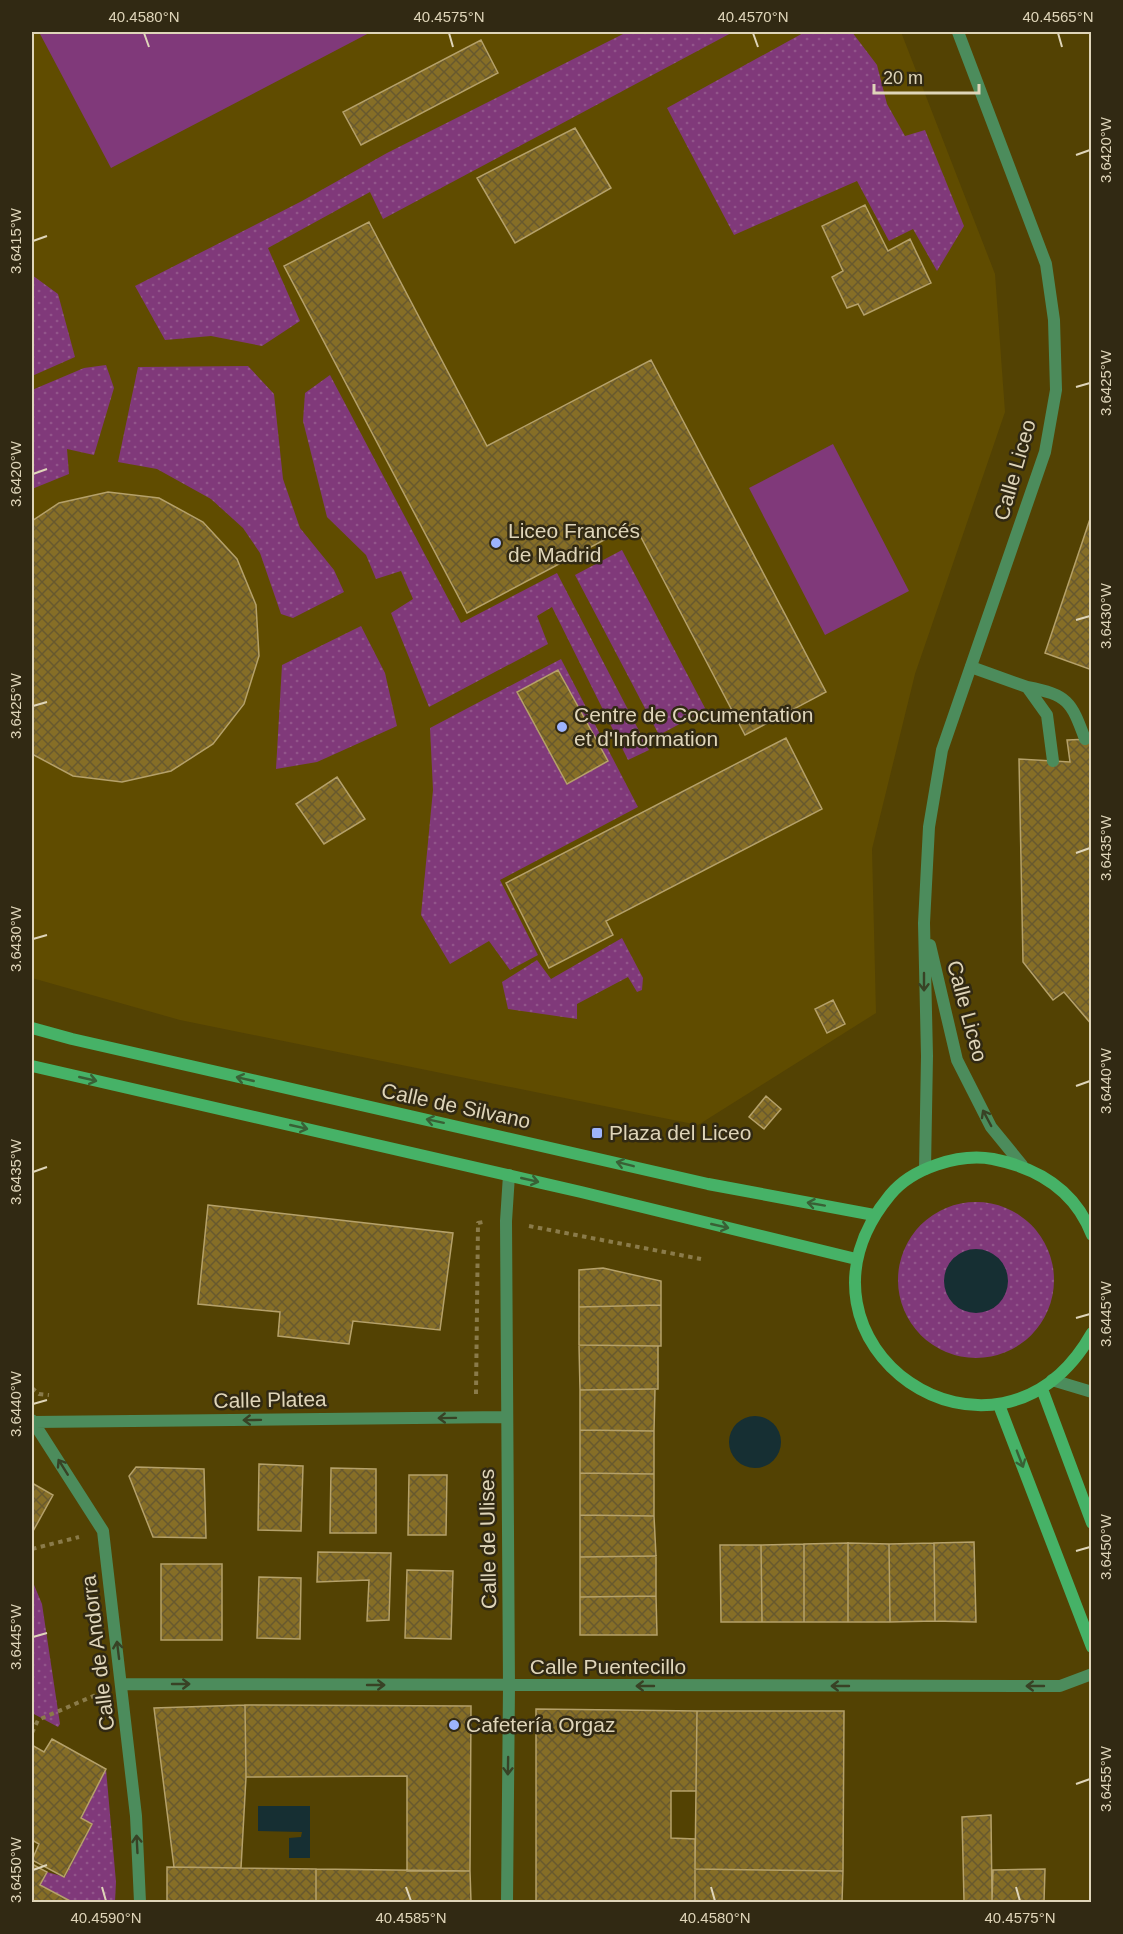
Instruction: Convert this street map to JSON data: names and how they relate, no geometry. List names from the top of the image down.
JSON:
{
  "streets": {
    "street": [
      "Calle Liceo",
      "Calle de Silvano",
      "Calle Platea",
      "Calle de Ulises",
      "Calle de Andorra",
      "Calle Puentecillo"
    ]
  },
  "crossings": [
    ["Calle Platea", "Calle de Ulises"],
    ["Calle Platea", "Calle de Andorra"],
    ["Calle de Ulises", "Calle Puentecillo"],
    ["Calle de Andorra", "Calle Puentecillo"]
  ],
  "one_way": ["Calle Platea", "Calle de Andorra"],
  "places": {
    "other": ["Liceo Francés de Madrid", "Centre de Cocumentation et d'Information", "Cafetería Orgaz"],
    "transit": ["Plaza del Liceo"]
  },
  "scale_bar": "20 m",
  "coordinates": [
    "40.4580°N",
    "40.4575°N",
    "40.4570°N",
    "40.4565°N",
    "3.6420°W",
    "3.6415°W",
    "3.6425°W",
    "3.6430°W",
    "3.6435°W",
    "3.6440°W",
    "3.6445°W",
    "3.6450°W",
    "3.6455°W",
    "40.4590°N",
    "40.4585°N"
  ]
}
